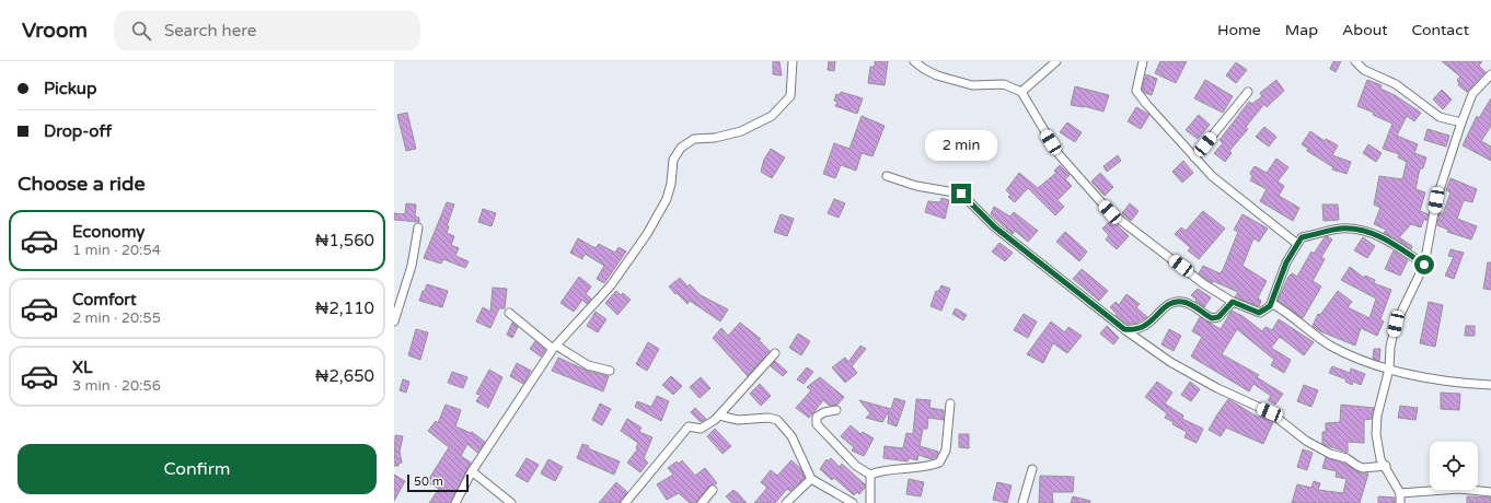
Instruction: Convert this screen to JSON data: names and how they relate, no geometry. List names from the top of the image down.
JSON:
{
  "scale_bar": "50 m",
  "page": {
    "header": "Vroom",
    "search": "Search here",
    "nav": [
      "Home",
      "Map",
      "About",
      "Contact"
    ],
    "banner": ["Pickup", "Drop-off"],
    "bubble": "2 min",
    "heading": "Choose a ride",
    "list": [
      {
        "name": "Economy",
        "note": "1 min · 20:54",
        "value": "₦1,560"
      },
      {
        "name": "Comfort",
        "note": "2 min · 20:55",
        "value": "₦2,110"
      },
      {
        "name": "XL",
        "note": "3 min · 20:56",
        "value": "₦2,650"
      }
    ],
    "buttons": "Confirm",
    "scale": "50 m"
  }
}
